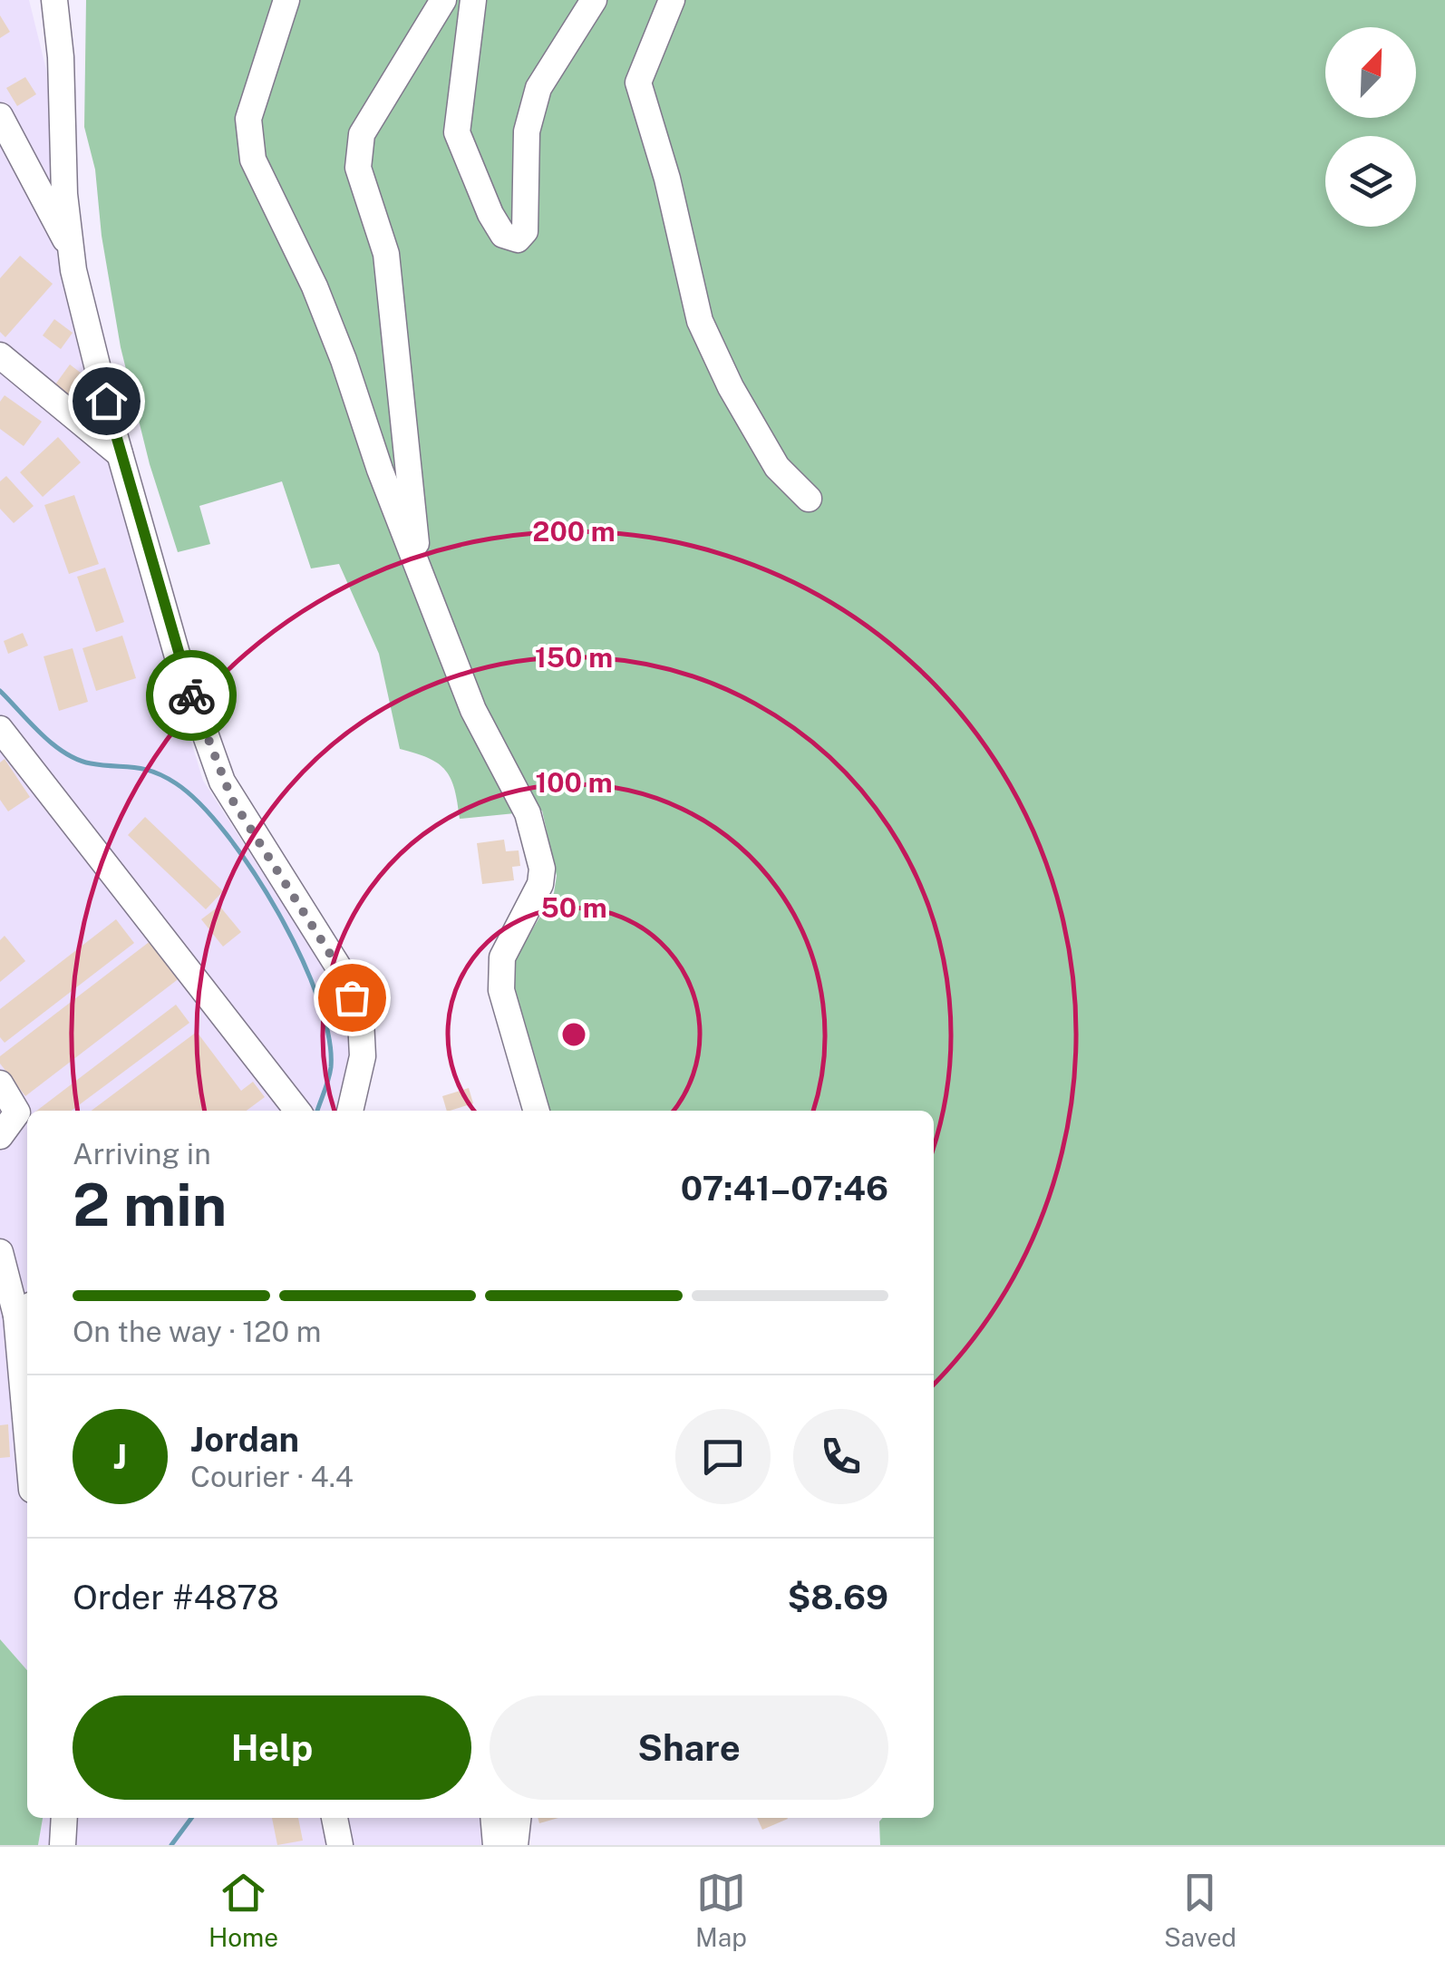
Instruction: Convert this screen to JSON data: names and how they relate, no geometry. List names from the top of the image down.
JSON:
{
  "north": "top right",
  "page": {
    "heading": ["2 min", "Arriving in", "07:41–07:46"],
    "panel": [
      "Jordan",
      "Courier · 4.4",
      "Order #4878",
      "$8.69"
    ],
    "bar": "On the way · 120 m",
    "round": "J",
    "buttons": ["Help", "Share"],
    "tabs": ["Home", "Map", "Saved"]
  },
  "rings": [
    "200 m",
    "150 m",
    "100 m",
    "50 m"
  ]
}
